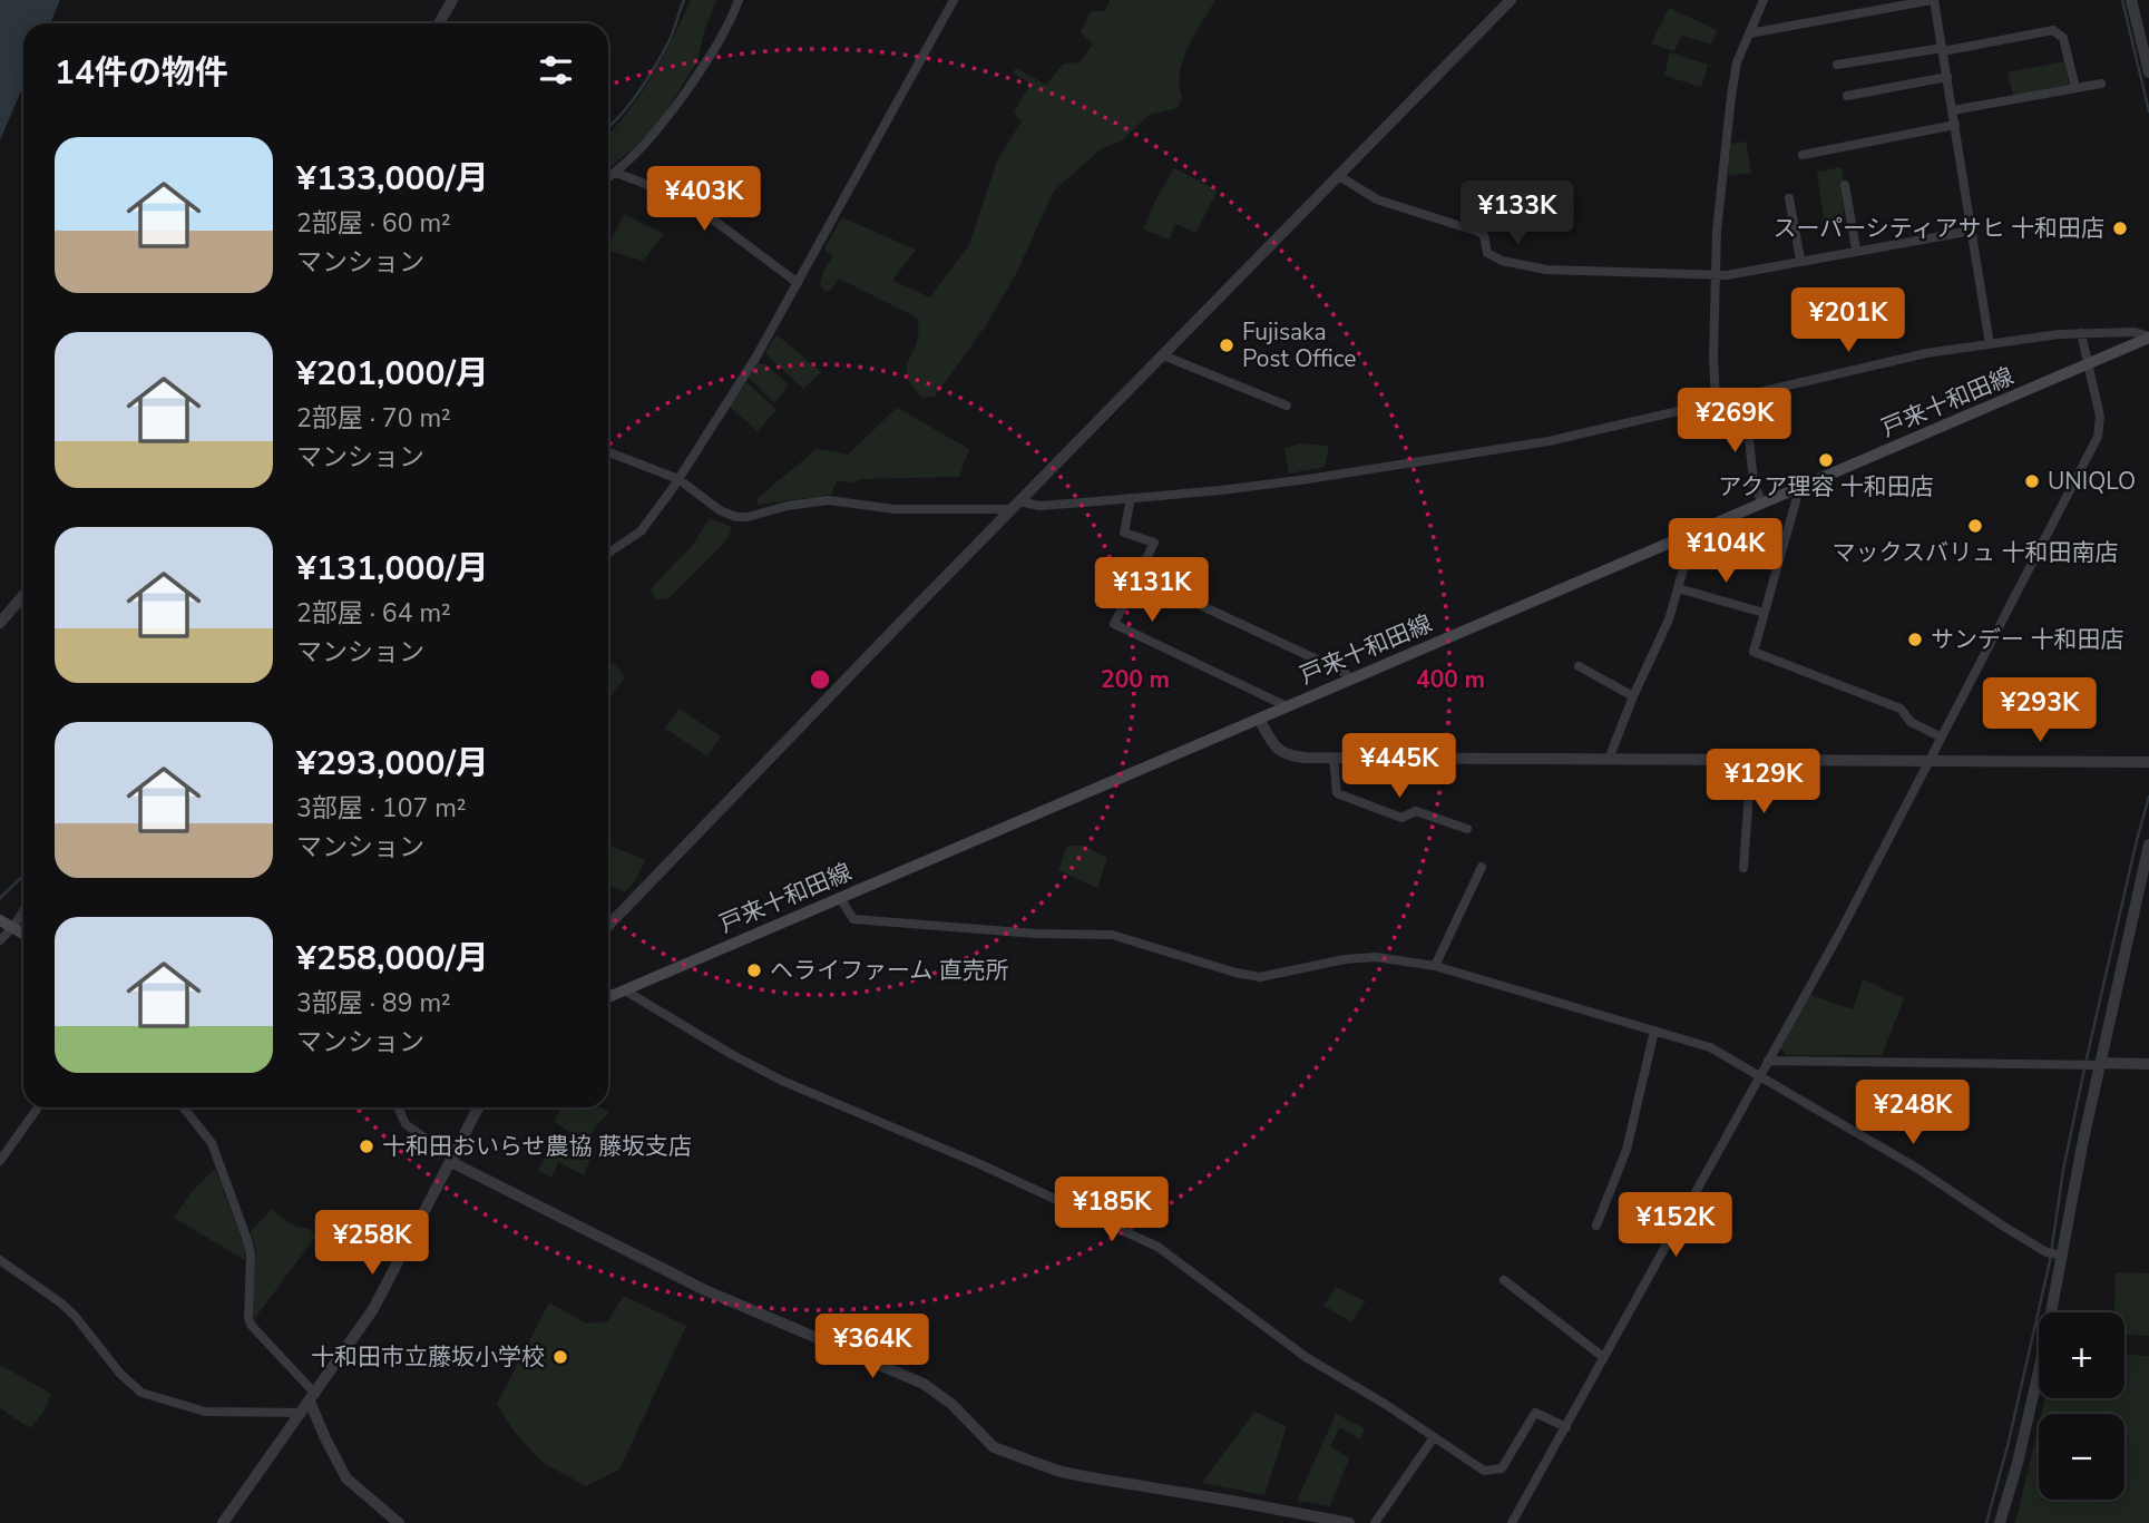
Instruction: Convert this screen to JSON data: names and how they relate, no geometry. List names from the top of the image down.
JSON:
{
  "streets": {
    "main road": ["戸来十和田線"]
  },
  "places": [
    "スーパーシティアサヒ 十和田店",
    "Fujisaka Post Office",
    "アクア理容 十和田店",
    "UNIQLO",
    "マックスバリュ 十和田南店",
    "サンデー 十和田店",
    "ヘライファーム 直売所",
    "十和田おいらせ農協 藤坂支店",
    "十和田市立藤坂小学校"
  ],
  "page": {
    "heading": "14件の物件",
    "list": [
      {
        "name": "¥133,000/月",
        "note": "2部屋 · 60 m² · マンション"
      },
      {
        "name": "¥201,000/月",
        "note": "2部屋 · 70 m² · マンション"
      },
      {
        "name": "¥131,000/月",
        "note": "2部屋 · 64 m² · マンション"
      },
      {
        "name": "¥293,000/月",
        "note": "3部屋 · 107 m² · マンション"
      },
      {
        "name": "¥258,000/月",
        "note": "3部屋 · 89 m² · マンション"
      }
    ],
    "price": [
      "¥403K",
      "¥133K",
      "¥201K",
      "¥269K",
      "¥104K",
      "¥131K",
      "¥293K",
      "¥445K",
      "¥129K",
      "¥248K",
      "¥185K",
      "¥152K",
      "¥258K",
      "¥364K"
    ],
    "map_buttons": ["+", "−"]
  },
  "rings": ["200 m", "400 m"]
}
